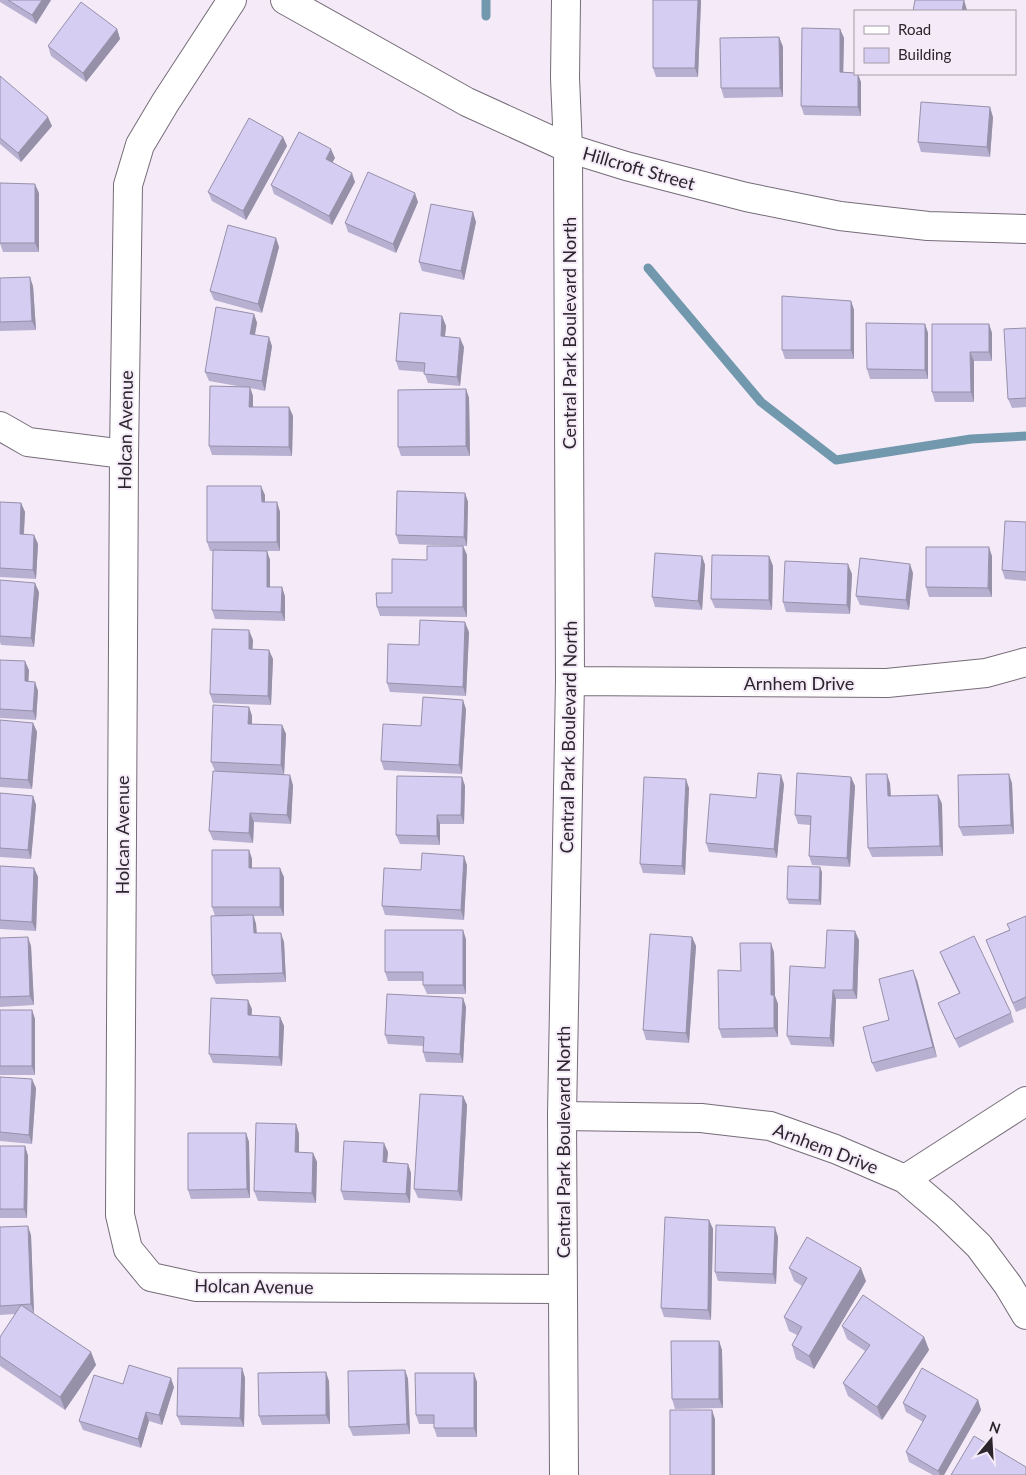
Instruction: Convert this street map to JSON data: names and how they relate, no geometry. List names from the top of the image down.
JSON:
{
  "streets": {
    "street": [
      "Hillcroft Street",
      "Central Park Boulevard North",
      "Holcan Avenue",
      "Arnhem Drive"
    ]
  },
  "crossings": [
    ["Hillcroft Street", "Central Park Boulevard North"],
    ["Central Park Boulevard North", "Holcan Avenue"],
    ["Central Park Boulevard North", "Arnhem Drive"]
  ],
  "legend": ["Road", "Building"],
  "north": "top"
}
